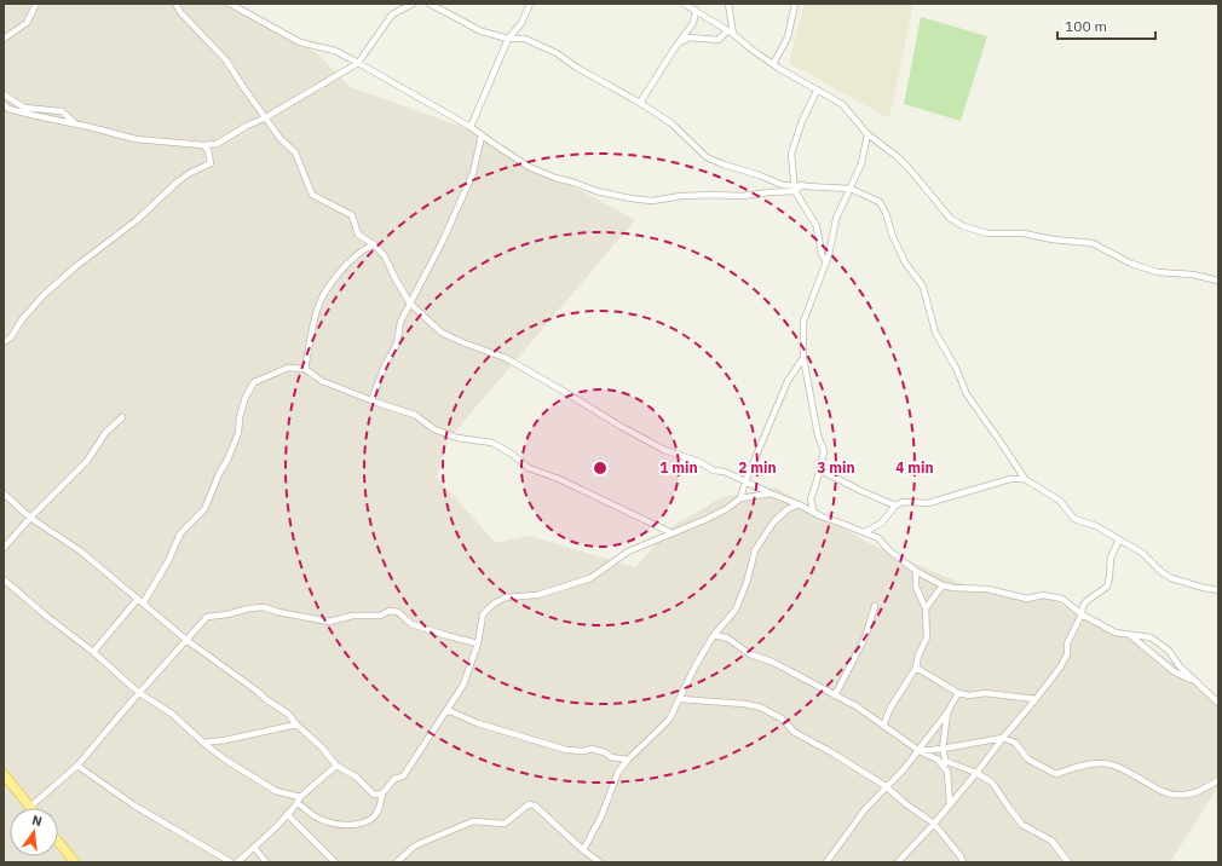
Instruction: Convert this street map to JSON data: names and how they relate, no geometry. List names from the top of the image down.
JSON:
{
  "scale_bar": "100 m",
  "north": "top",
  "rings": [
    "1 min",
    "2 min",
    "3 min",
    "4 min"
  ]
}
